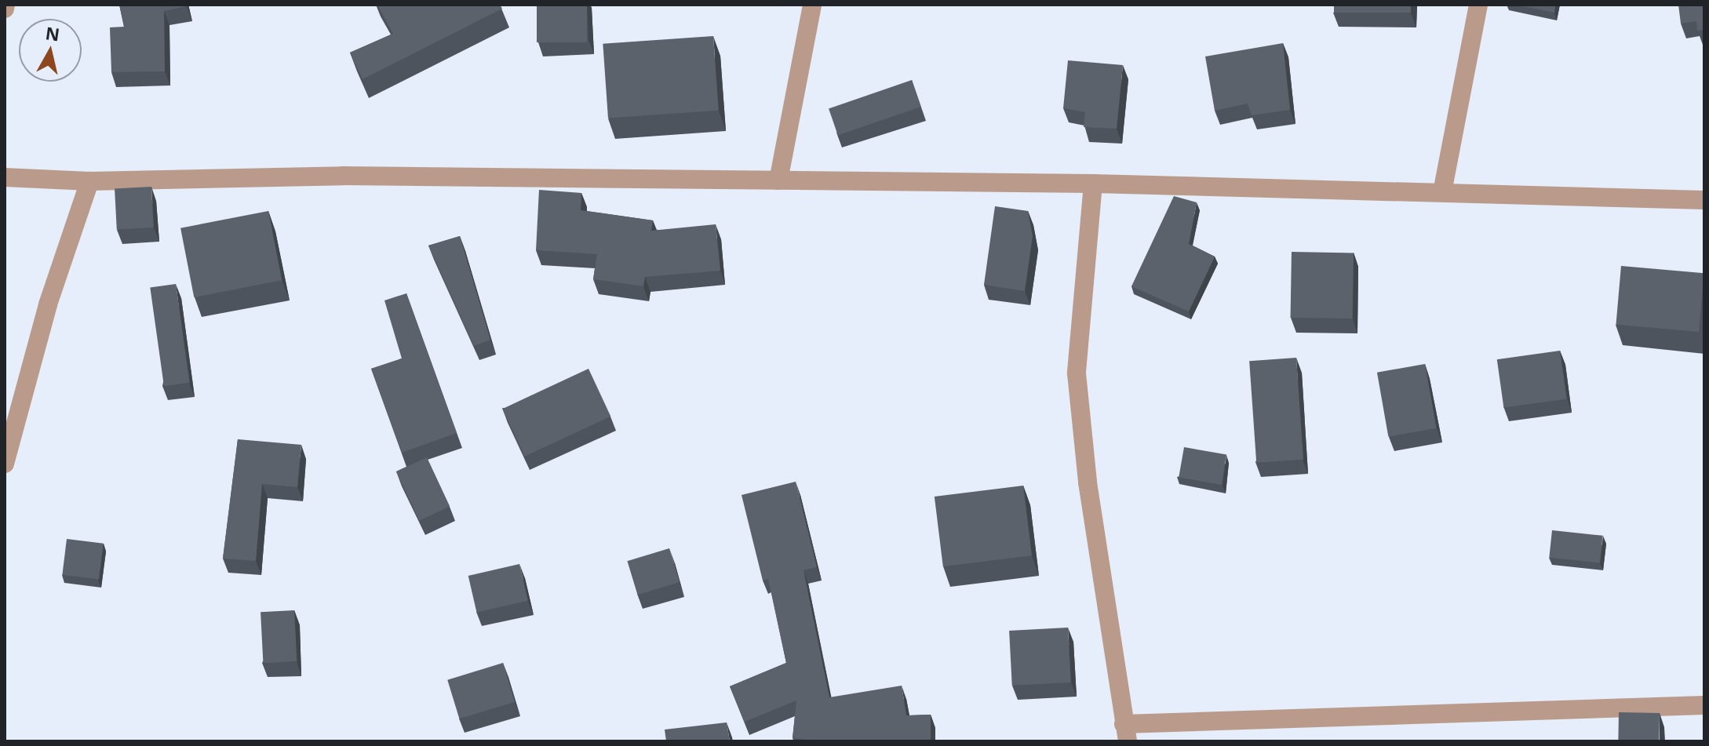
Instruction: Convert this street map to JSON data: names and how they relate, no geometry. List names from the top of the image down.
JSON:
{
  "north": "top"
}
